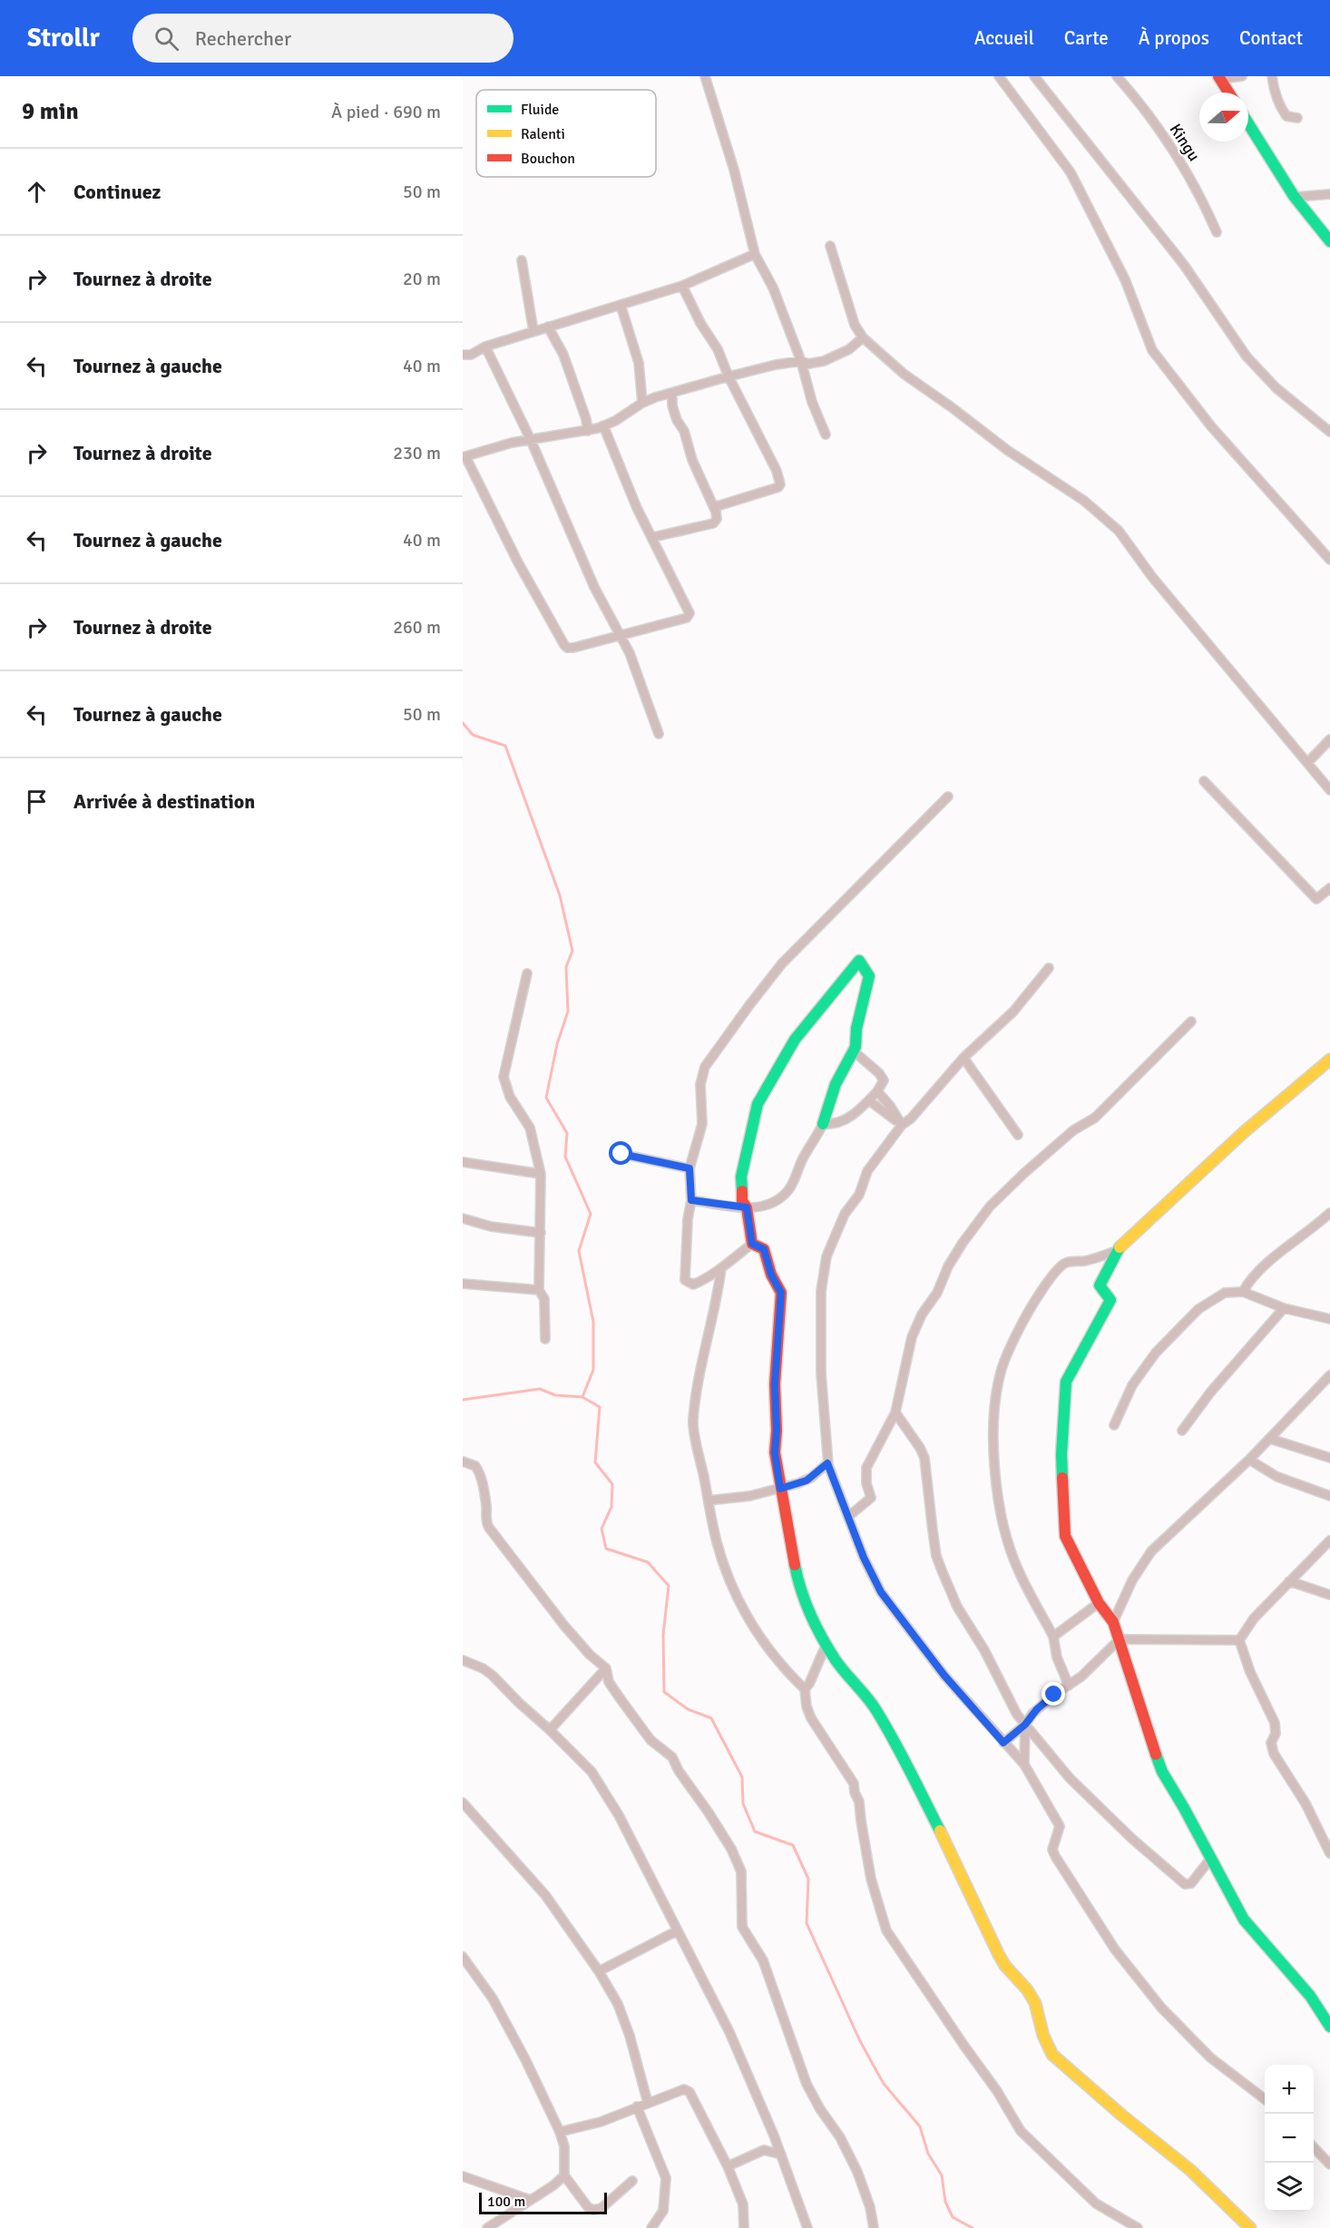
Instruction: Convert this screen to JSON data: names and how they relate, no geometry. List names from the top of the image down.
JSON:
{
  "streets": {
    "street": ["Kingu"]
  },
  "legend": ["Fluide", "Ralenti", "Bouchon"],
  "scale_bar": "100 m",
  "north": "right",
  "page": {
    "header": "Strollr",
    "search": "Rechercher",
    "nav": [
      "Accueil",
      "Carte",
      "À propos",
      "Contact"
    ],
    "heading": ["9 min", "À pied · 690 m"],
    "list": [
      ["Continuez", "50 m"],
      ["Tournez à droite", "20 m"],
      ["Tournez à gauche", "40 m"],
      ["Tournez à droite", "230 m"],
      ["Tournez à gauche", "40 m"],
      ["Tournez à droite", "260 m"],
      ["Tournez à gauche", "50 m"],
      "Arrivée à destination"
    ],
    "map_buttons": ["+", "−"],
    "scale": "100 m"
  }
}
